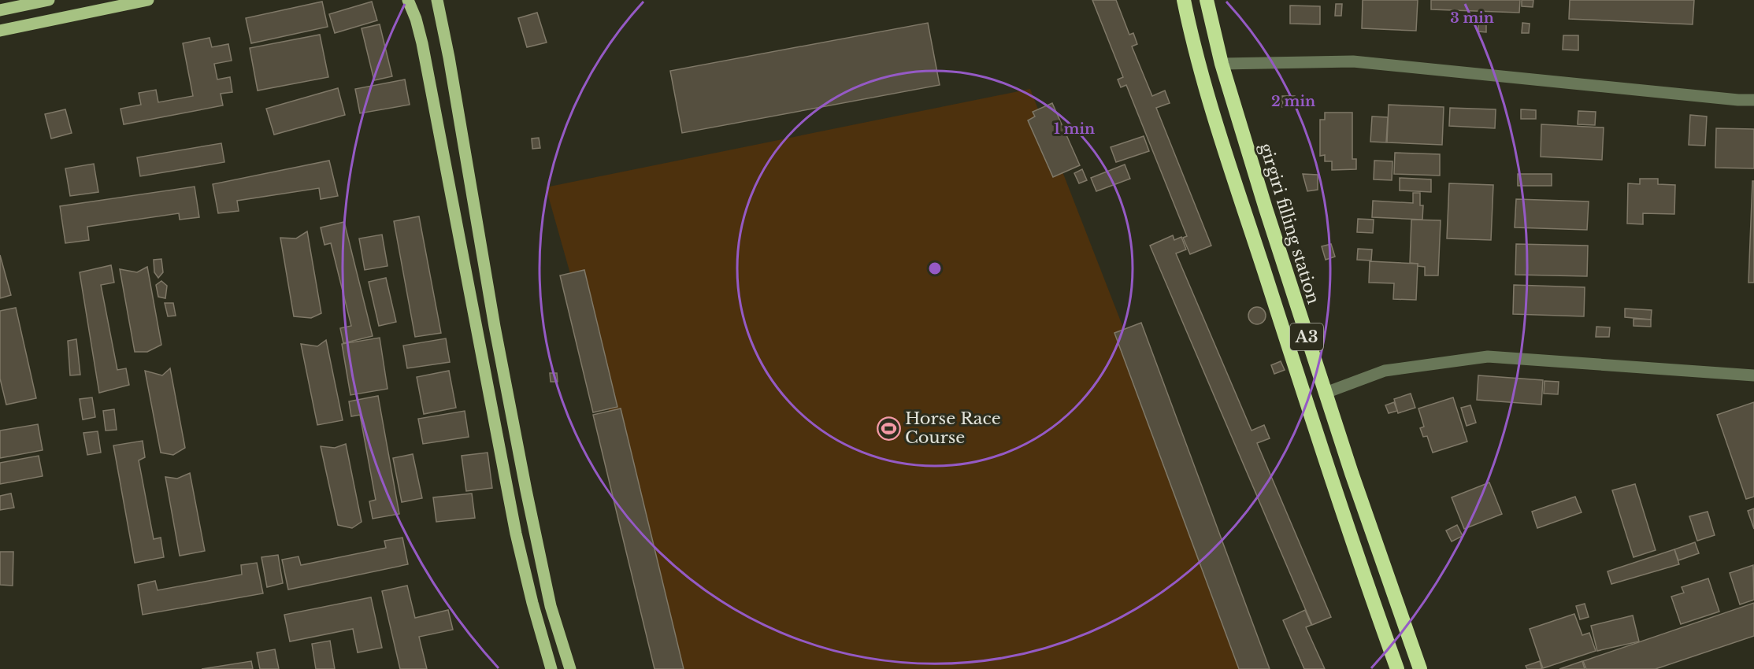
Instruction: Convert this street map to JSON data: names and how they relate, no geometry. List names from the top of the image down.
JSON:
{
  "streets": {
    "highway": ["girgiri filling station", "A3"]
  },
  "places": {
    "sports": ["Horse Race Course"]
  },
  "rings": ["3 min", "2 min", "1 min"]
}
